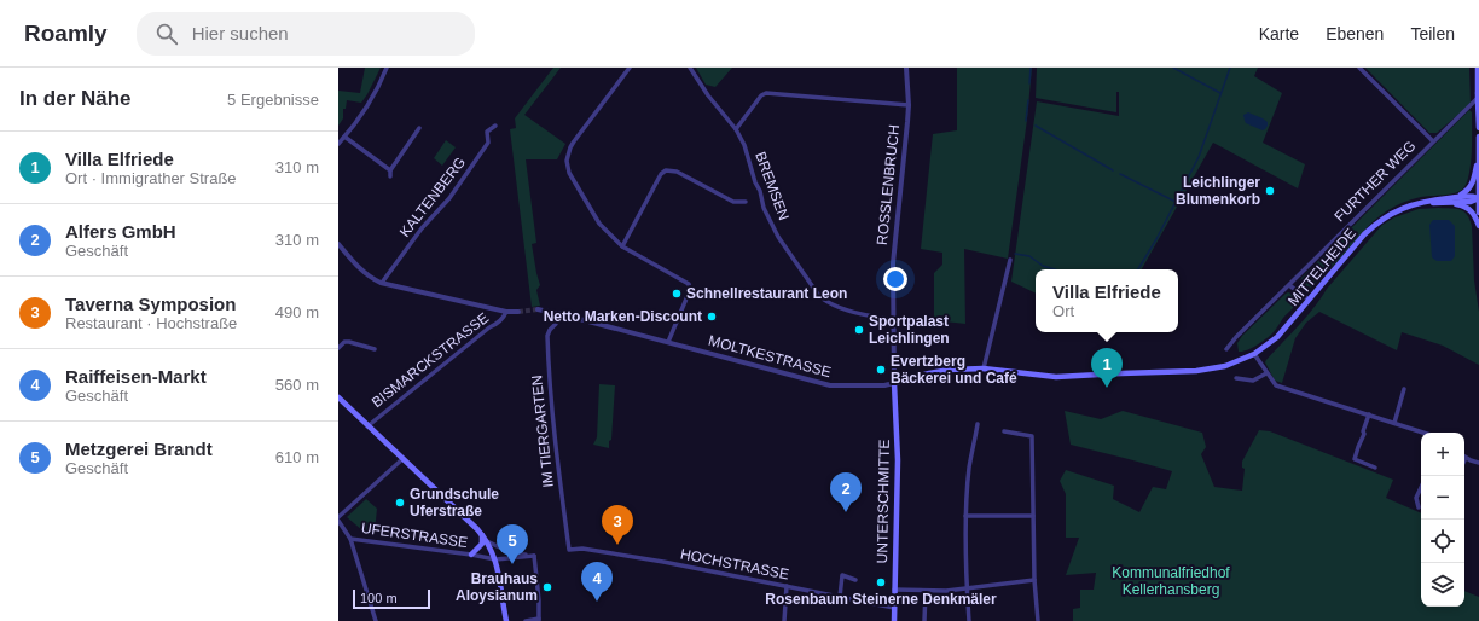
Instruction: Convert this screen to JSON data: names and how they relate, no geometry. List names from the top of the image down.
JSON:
{
  "streets": {
    "main road": ["MITTELHEIDE", "UNTERSCHMITTE"],
    "street": [
      "FURTHER WEG",
      "ROSSLENBRUCH",
      "BREMSEN",
      "KALTENBERG",
      "MOLTKESTRASSE",
      "BISMARCKSTRASSE",
      "IM TIERGARTEN",
      "UFERSTRASSE",
      "HOCHSTRASSE"
    ]
  },
  "crossings": [
    ["ROSSLENBRUCH", "BREMSEN"],
    ["ROSSLENBRUCH", "MITTELHEIDE"],
    ["ROSSLENBRUCH", "MOLTKESTRASSE"],
    ["ROSSLENBRUCH", "UNTERSCHMITTE"],
    ["MITTELHEIDE", "MOLTKESTRASSE"],
    ["MITTELHEIDE", "UNTERSCHMITTE"],
    ["MOLTKESTRASSE", "IM TIERGARTEN"],
    ["MOLTKESTRASSE", "UNTERSCHMITTE"],
    ["IM TIERGARTEN", "HOCHSTRASSE"],
    ["UNTERSCHMITTE", "HOCHSTRASSE"]
  ],
  "parks": ["Kommunalfriedhof Kellerhansberg"],
  "places": [
    "Leichlinger Blumenkorb",
    "Schnellrestaurant Leon",
    "Netto Marken-Discount",
    "Sportpalast Leichlingen",
    "Evertzberg Bäckerei und Café",
    "Grundschule Uferstraße",
    "Rosenbaum Steinerne Denkmäler",
    "Brauhaus Aloysianum"
  ],
  "scale_bar": "100 m",
  "page": {
    "header": "Roamly",
    "search": "Hier suchen",
    "nav": ["Karte", "Ebenen", "Teilen"],
    "heading": ["In der Nähe", "5 Ergebnisse"],
    "list": [
      {
        "mark": "1",
        "name": "Villa Elfriede",
        "note": "Ort · Immigrather Straße",
        "value": "310 m"
      },
      {
        "mark": "2",
        "name": "Alfers GmbH",
        "note": "Geschäft",
        "value": "310 m"
      },
      {
        "mark": "3",
        "name": "Taverna Symposion",
        "note": "Restaurant · Hochstraße",
        "value": "490 m"
      },
      {
        "mark": "4",
        "name": "Raiffeisen-Markt",
        "note": "Geschäft",
        "value": "560 m"
      },
      {
        "mark": "5",
        "name": "Metzgerei Brandt",
        "note": "Geschäft",
        "value": "610 m"
      }
    ],
    "popup": ["Villa Elfriede", "Ort"],
    "pins": [
      "1",
      "2",
      "3",
      "5",
      "4"
    ],
    "map_buttons": ["+", "−"],
    "scale": "100 m"
  }
}
